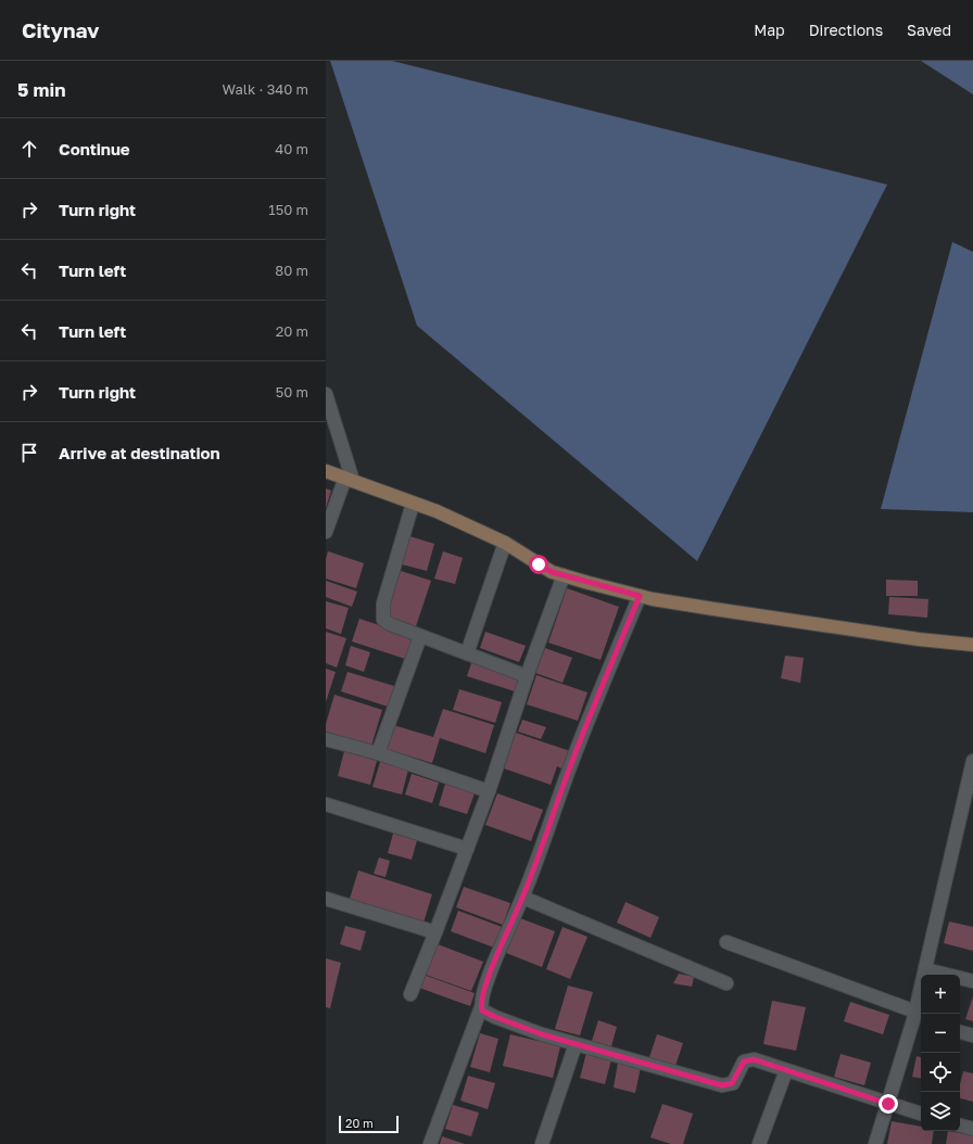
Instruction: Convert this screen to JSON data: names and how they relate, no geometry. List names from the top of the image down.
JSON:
{
  "scale_bar": "20 m",
  "page": {
    "header": "Citynav",
    "nav": ["Map", "Directions", "Saved"],
    "heading": ["5 min", "Walk · 340 m"],
    "list": [
      ["Continue", "40 m"],
      ["Turn right", "150 m"],
      ["Turn left", "80 m"],
      ["Turn left", "20 m"],
      ["Turn right", "50 m"],
      "Arrive at destination"
    ],
    "map_buttons": ["+", "−"],
    "scale": "20 m"
  }
}
